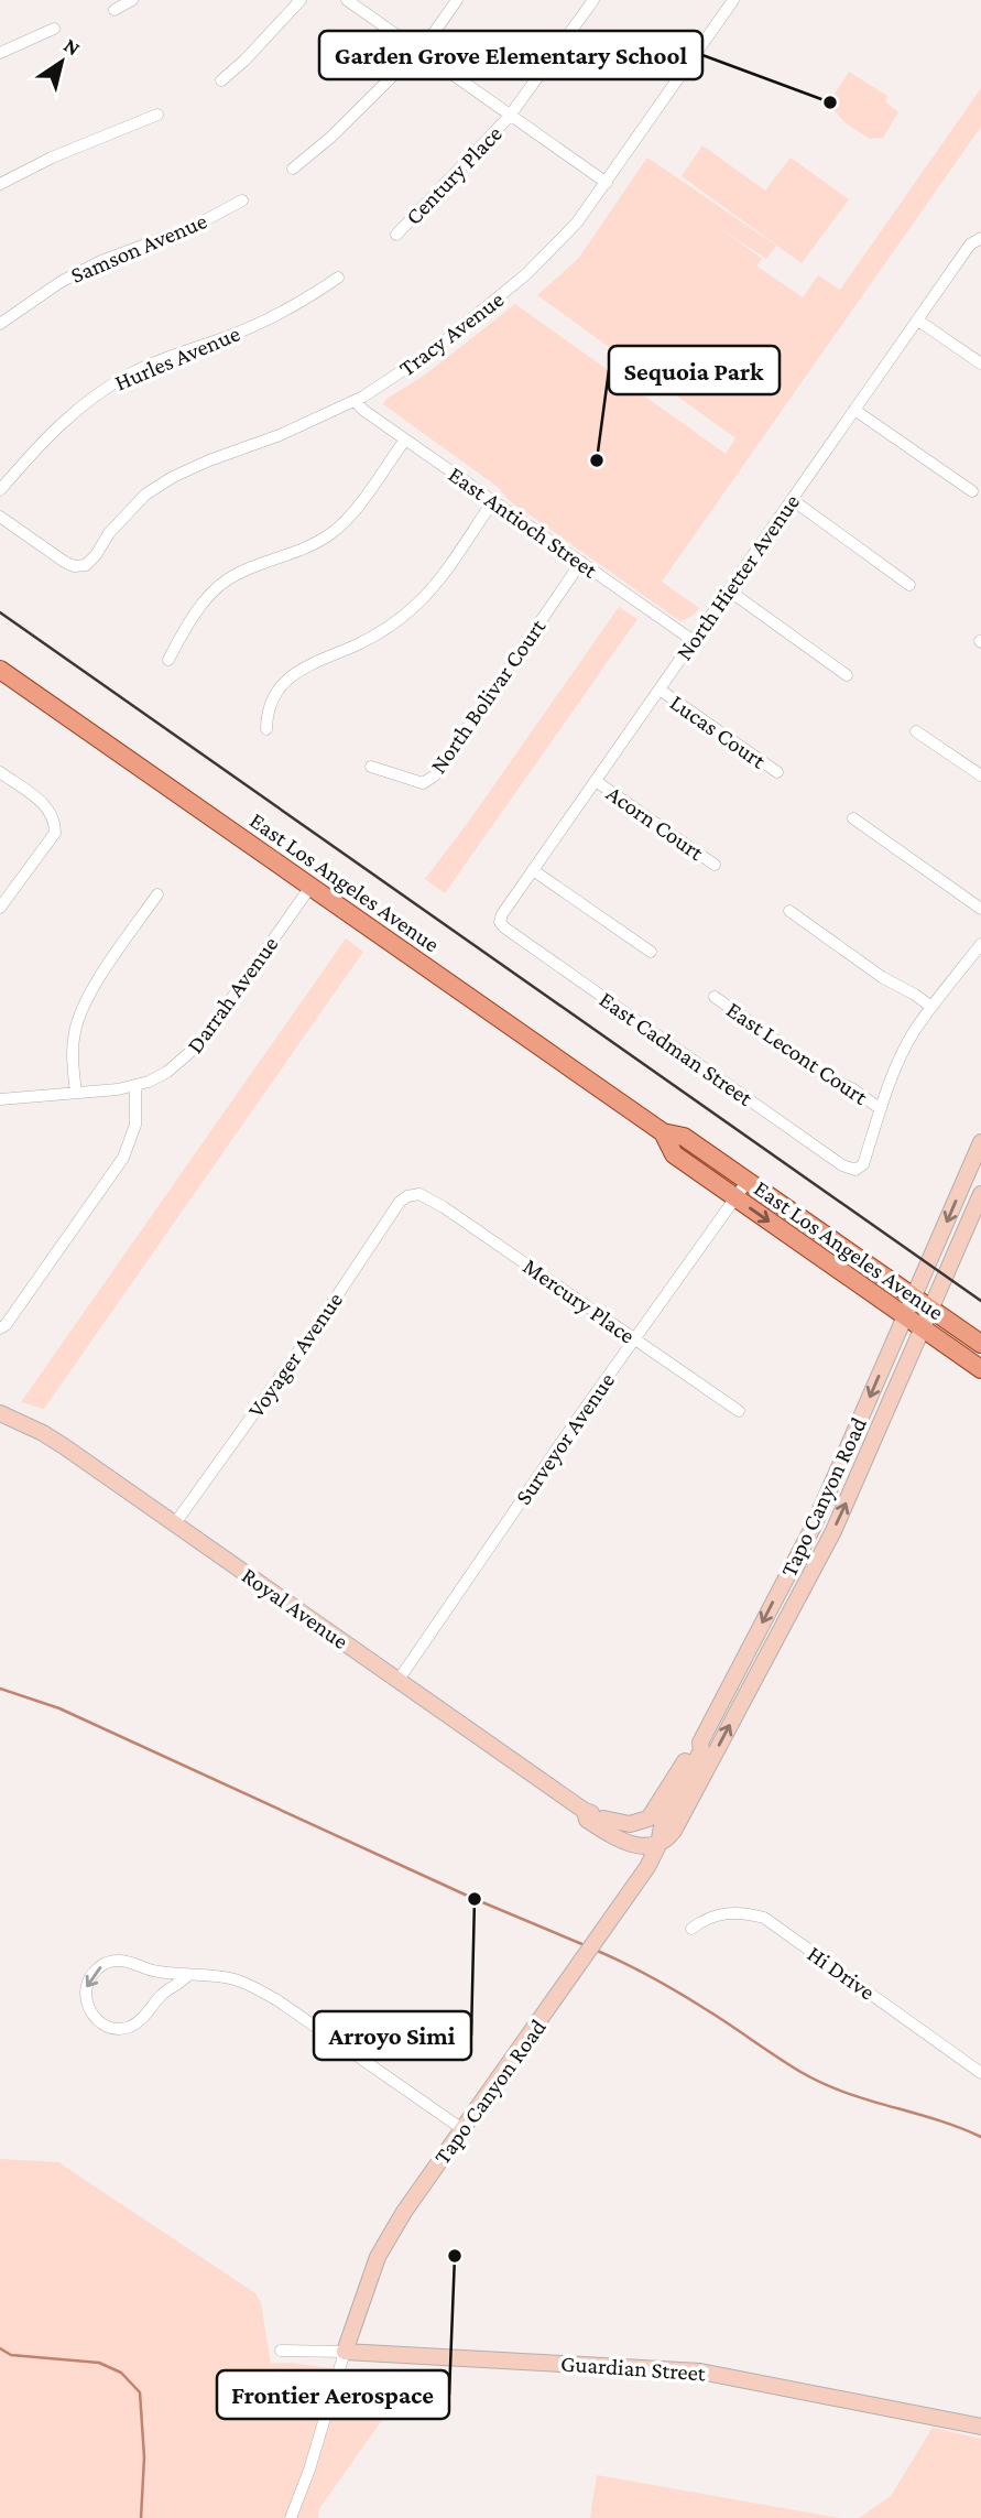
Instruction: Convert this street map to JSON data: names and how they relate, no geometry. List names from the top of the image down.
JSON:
{
  "streets": {
    "main road": [
      "East Los Angeles Avenue",
      "Tapo Canyon Road",
      "Royal Avenue",
      "Guardian Street"
    ],
    "street": [
      "Century Place",
      "Samson Avenue",
      "Tracy Avenue",
      "Hurles Avenue",
      "East Antioch Street",
      "North Hietter Avenue",
      "North Bolivar Court",
      "Lucas Court",
      "Acorn Court",
      "Darrah Avenue",
      "East Cadman Street",
      "East Lecont Court",
      "Mercury Place",
      "Voyager Avenue",
      "Surveyor Avenue",
      "Hi Drive"
    ]
  },
  "crossings": [
    ["Tracy Avenue", "East Antioch Street"],
    ["East Antioch Street", "North Hietter Avenue"],
    ["East Antioch Street", "North Bolivar Court"],
    ["North Hietter Avenue", "Lucas Court"],
    ["North Hietter Avenue", "Acorn Court"],
    ["North Hietter Avenue", "East Cadman Street"],
    ["East Los Angeles Avenue", "Darrah Avenue"],
    ["East Los Angeles Avenue", "Surveyor Avenue"],
    ["East Los Angeles Avenue", "Tapo Canyon Road"],
    ["East Cadman Street", "East Lecont Court"],
    ["Mercury Place", "Voyager Avenue"],
    ["Mercury Place", "Surveyor Avenue"],
    ["Voyager Avenue", "Royal Avenue"],
    ["Surveyor Avenue", "Royal Avenue"],
    ["Tapo Canyon Road", "Royal Avenue"],
    ["Tapo Canyon Road", "Guardian Street"]
  ],
  "places": [
    "Garden Grove Elementary School",
    "Sequoia Park",
    "Arroyo Simi",
    "Frontier Aerospace"
  ],
  "north": "top right"
}
